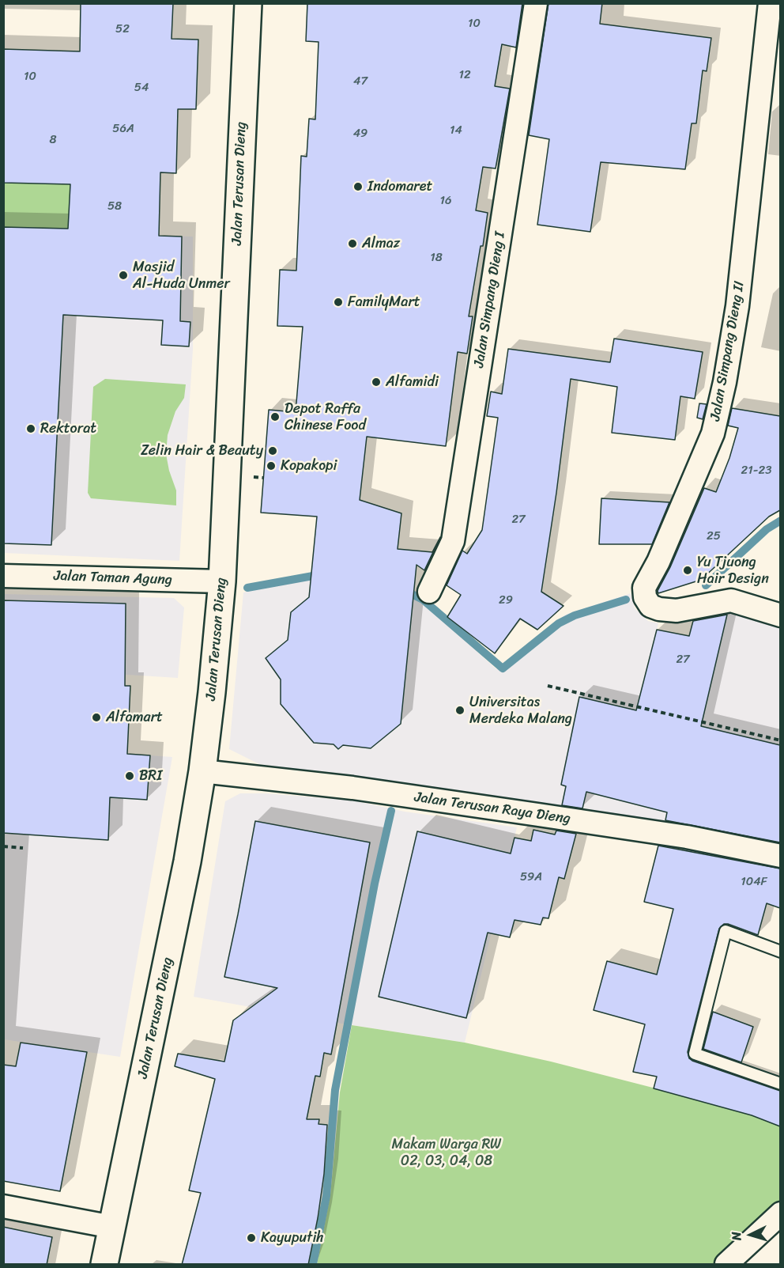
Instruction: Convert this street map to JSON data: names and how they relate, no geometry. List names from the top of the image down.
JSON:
{
  "streets": {
    "street": [
      "Jalan Terusan Dieng",
      "Jalan Simpang Dieng I",
      "Jalan Simpang Dieng II",
      "Jalan Taman Agung",
      "Jalan Terusan Raya Dieng"
    ]
  },
  "crossings": [
    ["Jalan Terusan Dieng", "Jalan Taman Agung"],
    ["Jalan Terusan Dieng", "Jalan Terusan Raya Dieng"]
  ],
  "parks": ["Makam Warga RW 02, 03, 04, 08"],
  "places": [
    "Indomaret",
    "Almaz",
    "Masjid Al-Huda Unmer",
    "FamilyMart",
    "Alfamidi",
    "Depot Raffa Chinese Food",
    "Rektorat",
    "Zelin Hair & Beauty",
    "Kopakopi",
    "Yu Tjuong Hair Design",
    "Universitas Merdeka Malang",
    "Alfamart",
    "BRI",
    "Kayuputih"
  ],
  "house_numbers": [
    "10",
    "52",
    "12",
    "10",
    "47",
    "54",
    "56A",
    "14",
    "49",
    "8",
    "16",
    "58",
    "18",
    "21-23",
    "27",
    "25",
    "29",
    "27",
    "59A",
    "104F"
  ],
  "north": "left"
}
